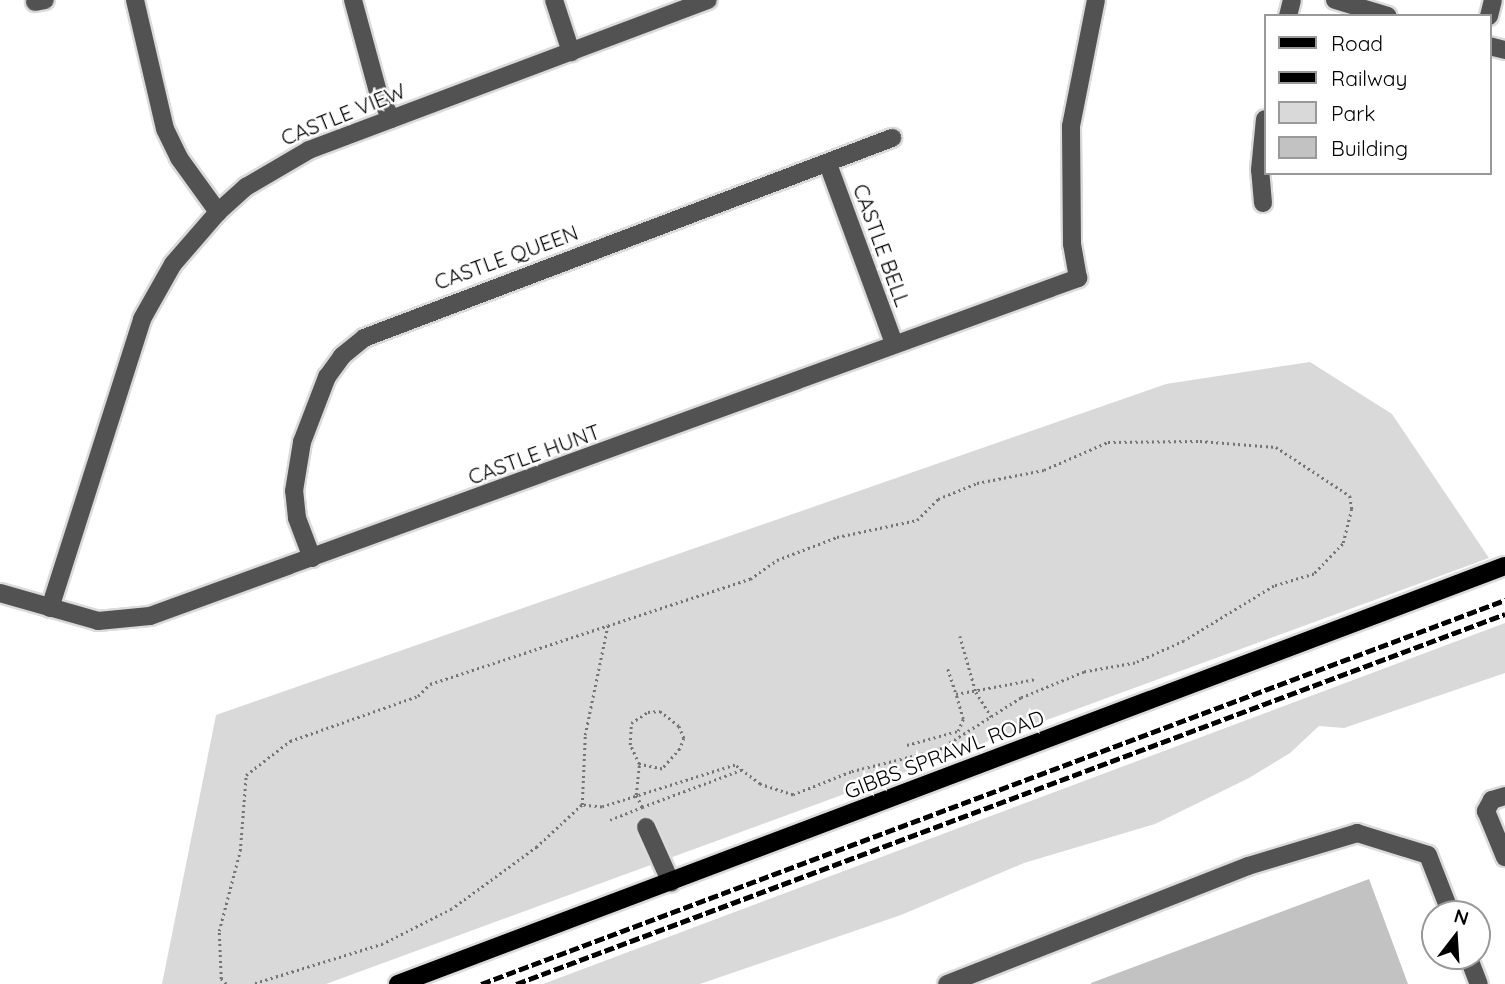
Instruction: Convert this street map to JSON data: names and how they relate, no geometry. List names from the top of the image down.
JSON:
{
  "streets": {
    "main road": ["GIBBS SPRAWL ROAD"],
    "street": [
      "CASTLE VIEW",
      "CASTLE BELL",
      "CASTLE QUEEN",
      "CASTLE HUNT"
    ]
  },
  "crossings": [
    ["CASTLE VIEW", "CASTLE HUNT"],
    ["CASTLE BELL", "CASTLE QUEEN"],
    ["CASTLE BELL", "CASTLE HUNT"],
    ["CASTLE QUEEN", "CASTLE HUNT"]
  ],
  "legend": [
    "Road",
    "Railway",
    "Park",
    "Building"
  ],
  "north": "top"
}
